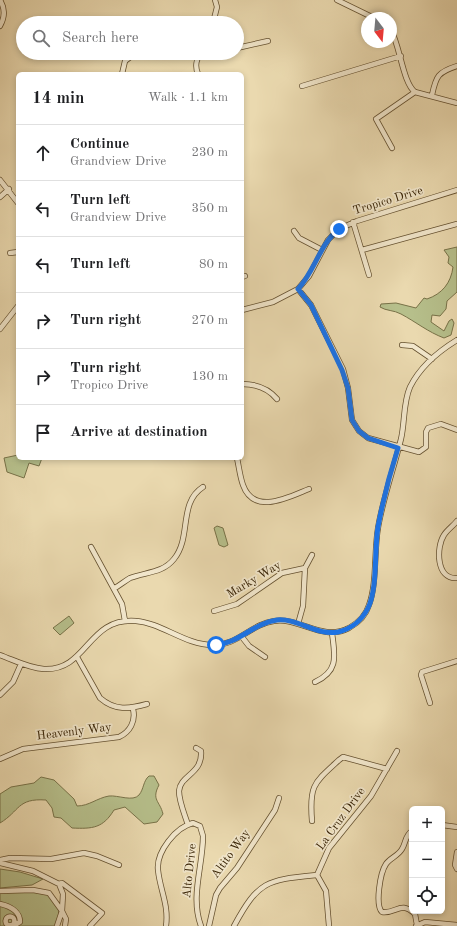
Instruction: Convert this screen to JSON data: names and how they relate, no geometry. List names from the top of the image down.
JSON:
{
  "streets": {
    "street": [
      "Tropico Drive",
      "Marky Way",
      "Heavenly Way",
      "La Cruz Drive",
      "Altito Way",
      "Alto Drive"
    ]
  },
  "north": "bottom",
  "page": {
    "search": "Search here",
    "heading": ["14 min", "Walk · 1.1 km"],
    "list": [
      ["Continue", "Grandview Drive", "230 m"],
      ["Turn left", "Grandview Drive", "350 m"],
      ["Turn left", "80 m"],
      ["Turn right", "270 m"],
      ["Turn right", "Tropico Drive", "130 m"],
      "Arrive at destination"
    ],
    "map_buttons": ["+", "−"]
  }
}
